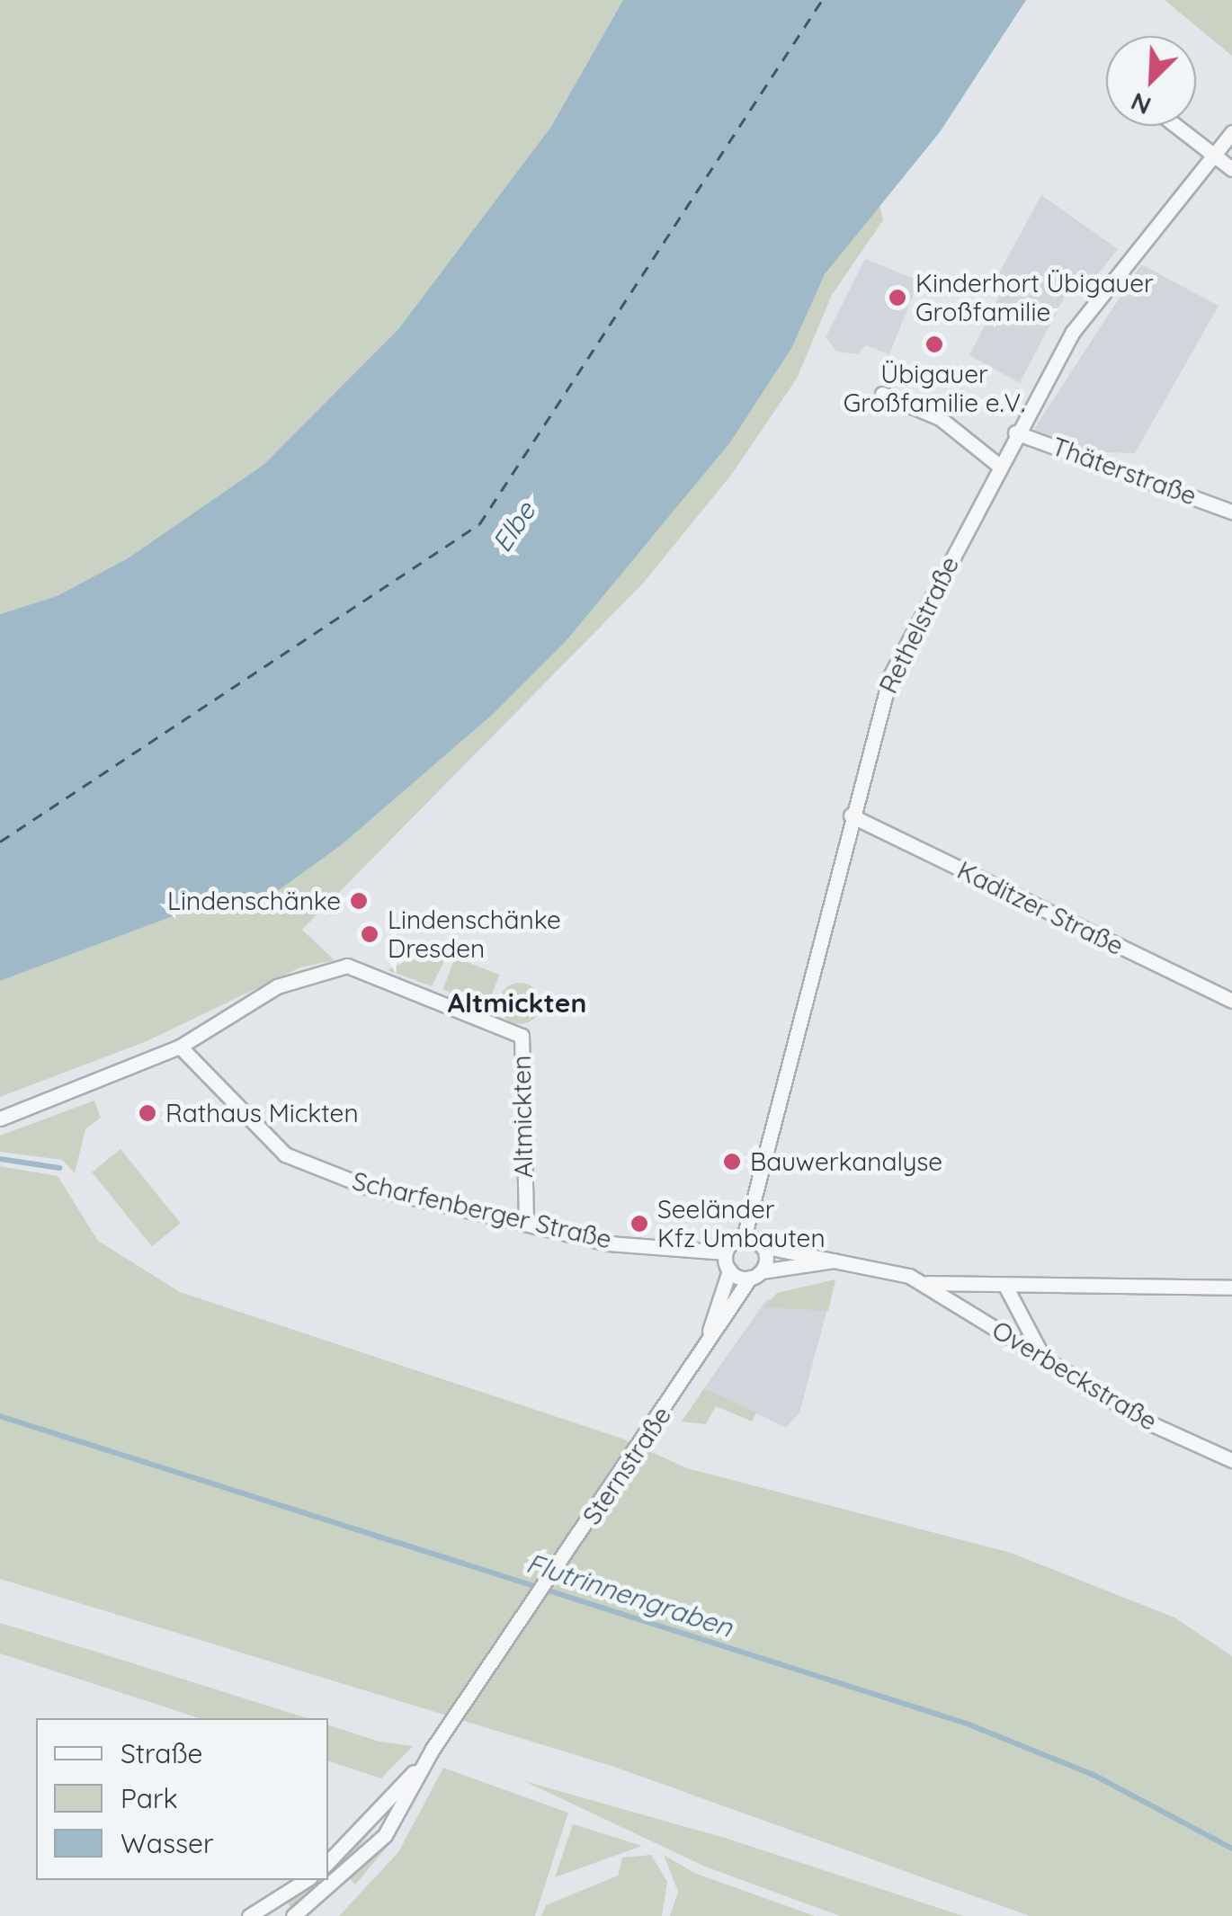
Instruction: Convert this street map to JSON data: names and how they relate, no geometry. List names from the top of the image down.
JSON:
{
  "streets": {
    "street": [
      "Thäterstraße",
      "Rethelstraße",
      "Kaditzer Straße",
      "Altmickten",
      "Scharfenberger Straße",
      "Overbeckstraße",
      "Sternstraße"
    ]
  },
  "crossings": [
    ["Thäterstraße", "Rethelstraße"],
    ["Rethelstraße", "Kaditzer Straße"],
    ["Altmickten", "Scharfenberger Straße"]
  ],
  "districts": ["Altmickten"],
  "water": ["Elbe", "Flutrinnengraben"],
  "places": [
    "Kinderhort Übigauer Großfamilie",
    "Übigauer Großfamilie e.V.",
    "Lindenschänke",
    "Lindenschänke Dresden",
    "Rathaus Mickten",
    "Bauwerkanalyse",
    "Seeländer Kfz Umbauten"
  ],
  "legend": ["Straße", "Park", "Wasser"],
  "north": "bottom left"
}
